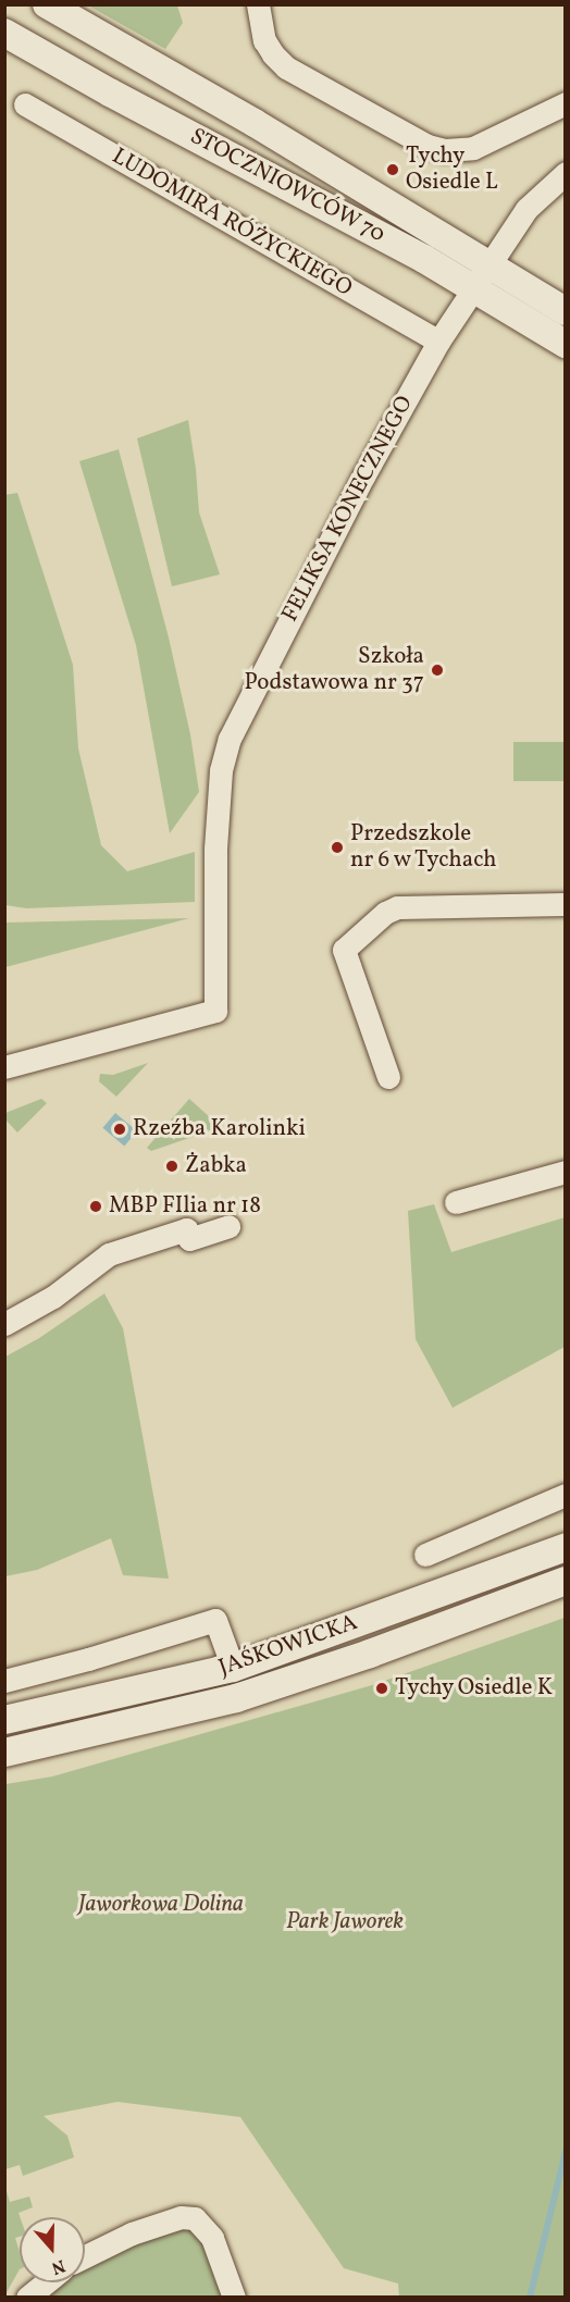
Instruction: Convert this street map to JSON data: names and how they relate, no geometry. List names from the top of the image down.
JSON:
{
  "streets": {
    "street": [
      "STOCZNIOWCÓW 70",
      "LUDOMIRA RÓŻYCKIEGO",
      "FELIKSA KONECZNEGO",
      "JAŚKOWICKA"
    ]
  },
  "crossings": [
    ["STOCZNIOWCÓW 70", "FELIKSA KONECZNEGO"],
    ["LUDOMIRA RÓŻYCKIEGO", "FELIKSA KONECZNEGO"]
  ],
  "parks": ["Jaworkowa Dolina", "Park Jaworek"],
  "places": [
    "Tychy Osiedle L",
    "Szkoła Podstawowa nr 37",
    "Przedszkole nr 6 w Tychach",
    "Rzeźba Karolinki",
    "Żabka",
    "MBP FIlia nr 18",
    "Tychy Osiedle K"
  ],
  "north": "bottom"
}
